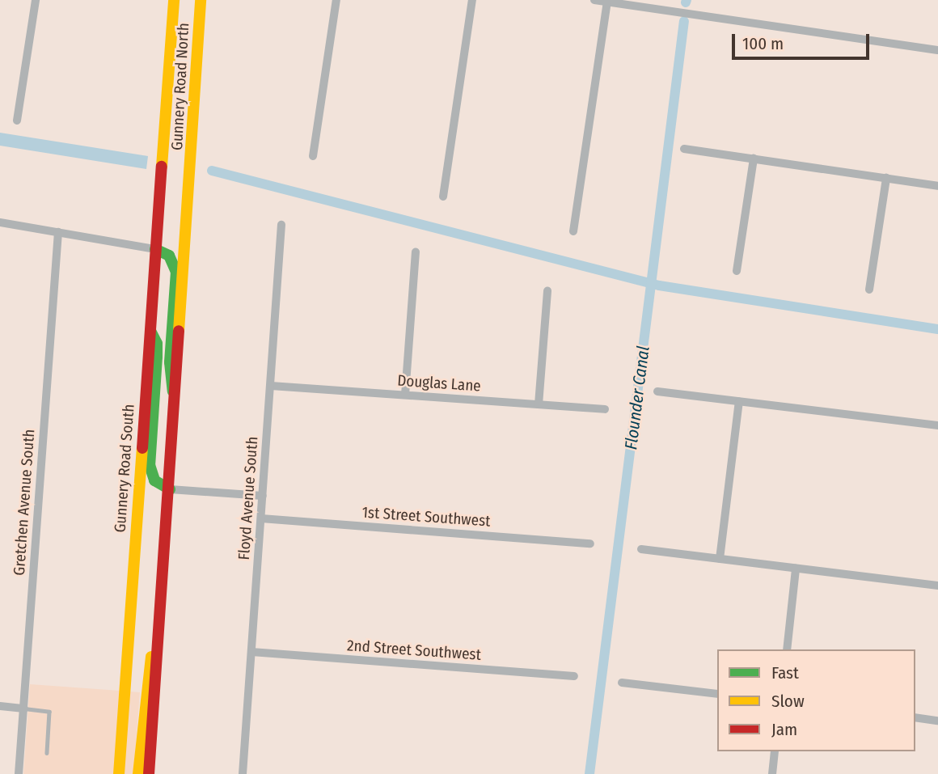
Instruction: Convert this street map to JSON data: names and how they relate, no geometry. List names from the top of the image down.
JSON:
{
  "streets": {
    "main road": ["Gunnery Road North", "Gunnery Road South"],
    "street": [
      "Douglas Lane",
      "Floyd Avenue South",
      "Gretchen Avenue South",
      "1st Street Southwest",
      "2nd Street Southwest"
    ]
  },
  "crossings": [
    ["Gunnery Road North", "Gunnery Road South"],
    ["Douglas Lane", "Floyd Avenue South"],
    ["Floyd Avenue South", "1st Street Southwest"],
    ["Floyd Avenue South", "2nd Street Southwest"]
  ],
  "water": ["Flounder Canal"],
  "legend": ["Fast", "Slow", "Jam"],
  "scale_bar": "100 m"
}
